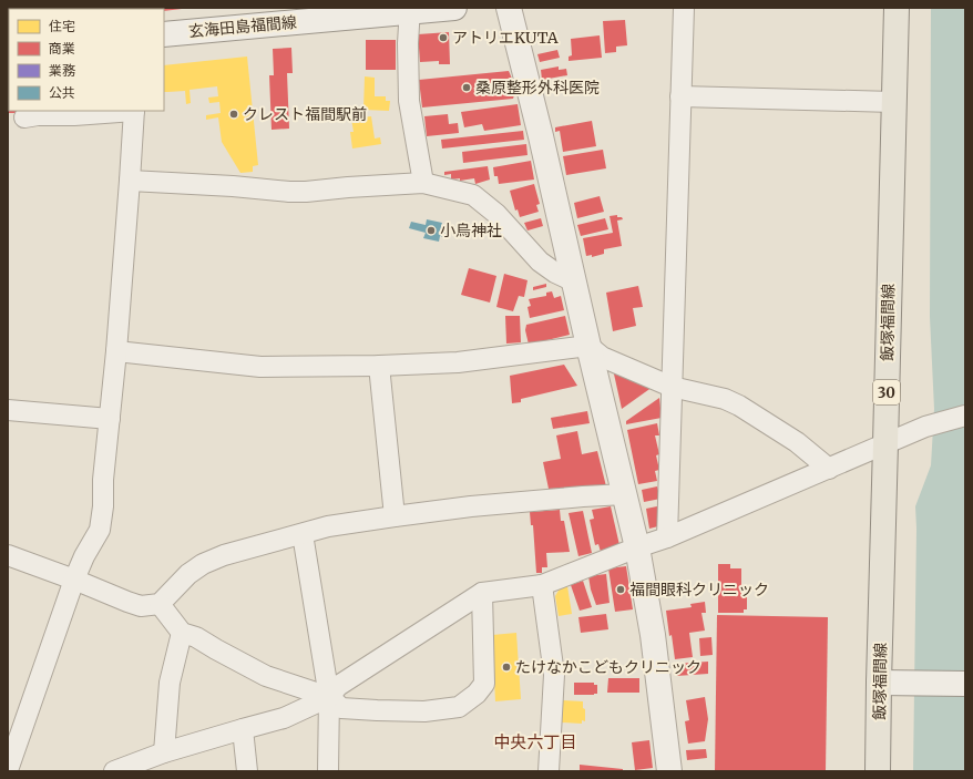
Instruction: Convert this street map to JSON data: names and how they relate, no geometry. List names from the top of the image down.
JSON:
{
  "streets": {
    "main road": ["飯塚福間線", "30"],
    "street": ["玄海田島福間線"]
  },
  "districts": ["中央六丁目"],
  "places": [
    "アトリエKUTA",
    "桑原整形外科医院",
    "クレスト福間駅前",
    "小烏神社",
    "福間眼科クリニック",
    "たけなかこどもクリニック"
  ],
  "legend": [
    "住宅",
    "商業",
    "業務",
    "公共"
  ]
}
